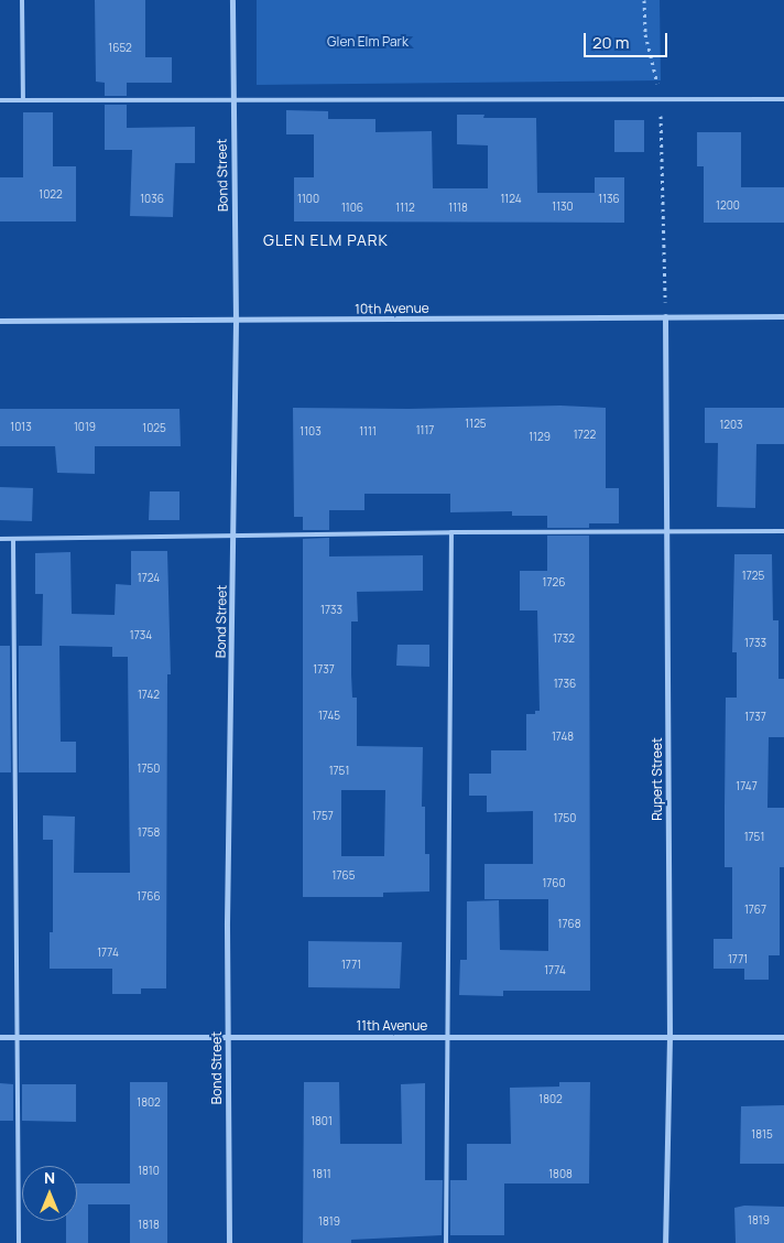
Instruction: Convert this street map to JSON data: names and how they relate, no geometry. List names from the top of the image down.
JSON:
{
  "streets": {
    "street": [
      "Bond Street",
      "10th Avenue",
      "Rupert Street",
      "11th Avenue"
    ]
  },
  "crossings": [
    ["Bond Street", "10th Avenue"],
    ["Bond Street", "11th Avenue"],
    ["10th Avenue", "Rupert Street"],
    ["Rupert Street", "11th Avenue"]
  ],
  "districts": ["GLEN ELM PARK"],
  "parks": ["Glen Elm Park"],
  "house_numbers": [
    "1652",
    "1022",
    "1036",
    "1100",
    "1124",
    "1136",
    "1200",
    "1130",
    "1106",
    "1112",
    "1118",
    "1125",
    "1203",
    "1013",
    "1019",
    "1025",
    "1117",
    "1103",
    "1111",
    "1722",
    "1129",
    "1725",
    "1724",
    "1726",
    "1733",
    "1734",
    "1732",
    "1733",
    "1737",
    "1736",
    "1742",
    "1745",
    "1737",
    "1748",
    "1750",
    "1751",
    "1747",
    "1757",
    "1750",
    "1758",
    "1751",
    "1765",
    "1760",
    "1766",
    "1767",
    "1768",
    "1774",
    "1771",
    "1771",
    "1774",
    "1802",
    "1802",
    "1801",
    "1815",
    "1810",
    "1811",
    "1808",
    "1819",
    "1819",
    "1818"
  ],
  "scale_bar": "20 m",
  "north": "top"
}
